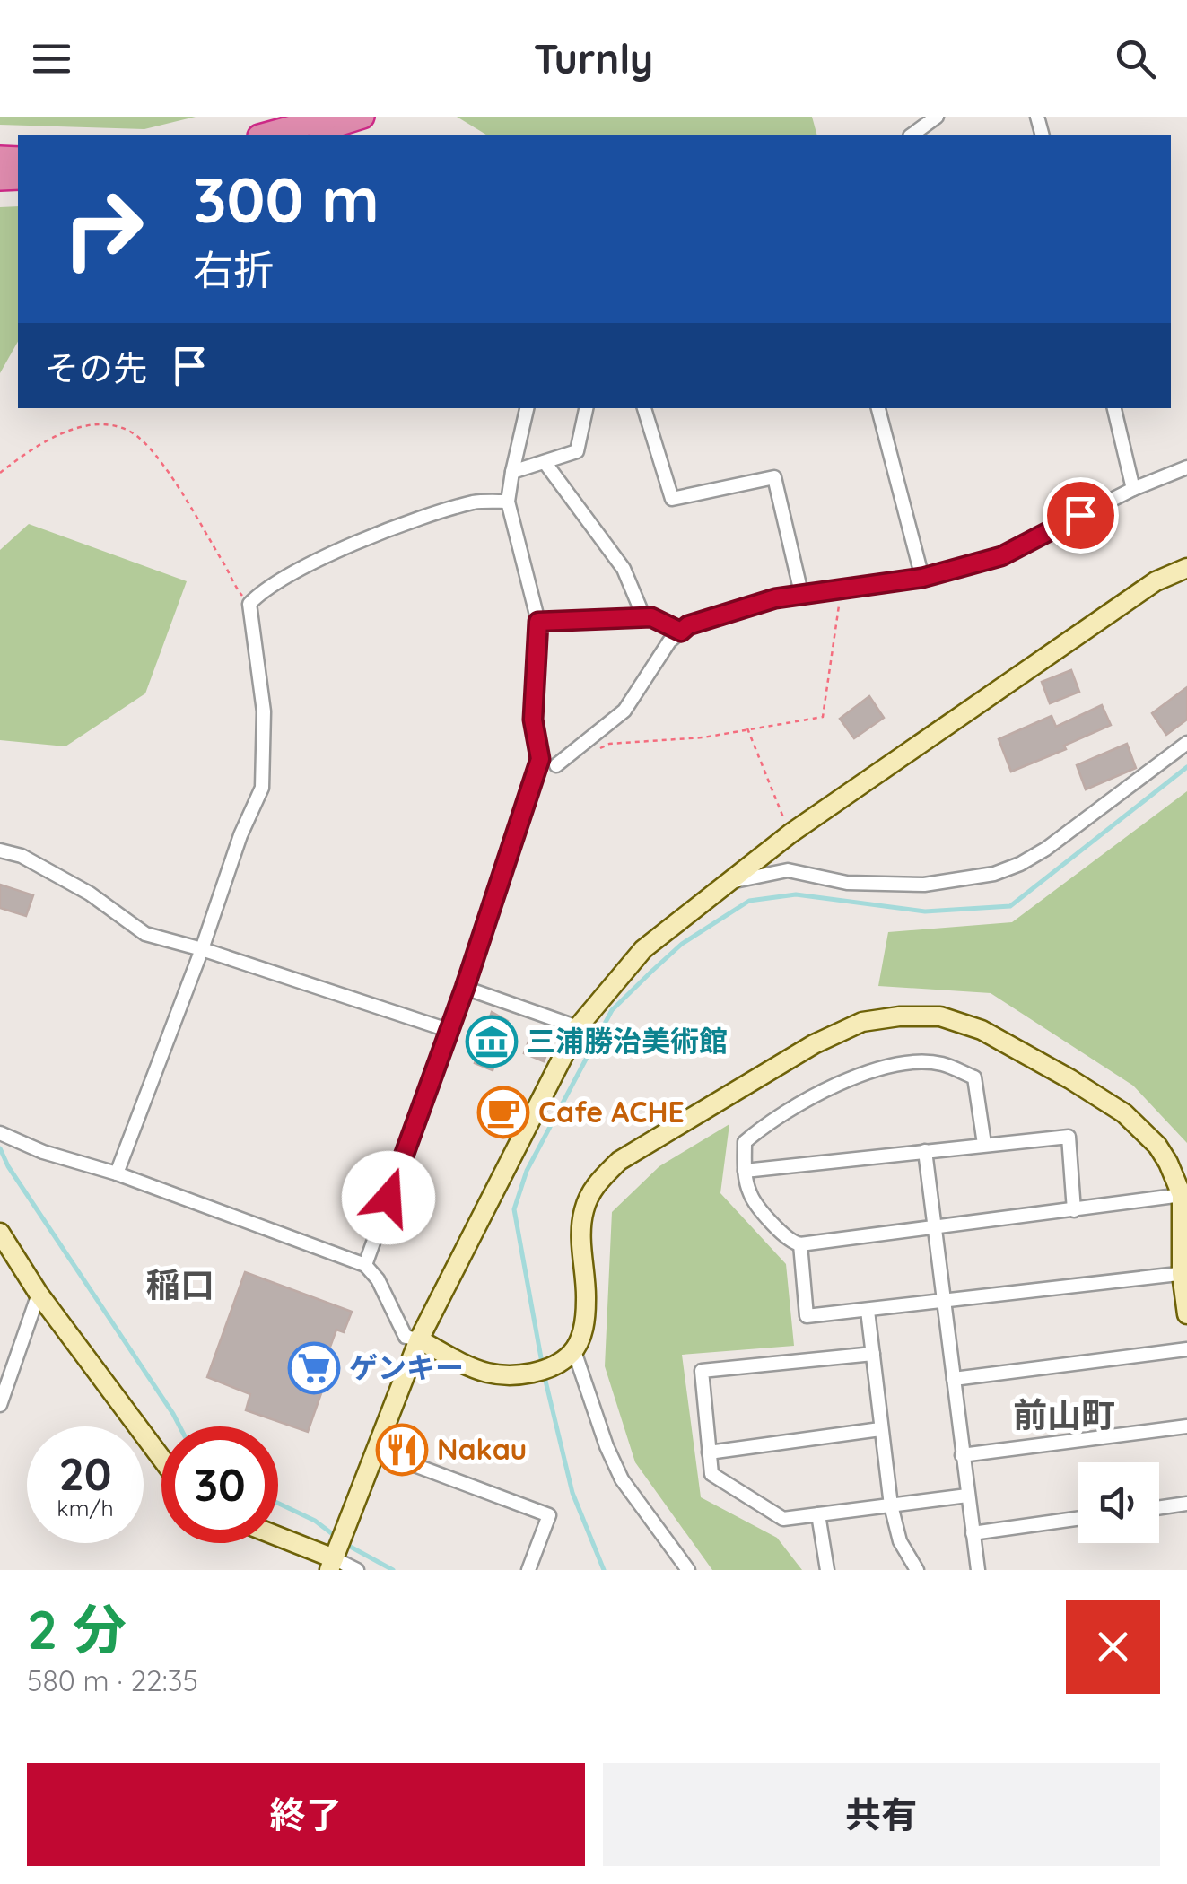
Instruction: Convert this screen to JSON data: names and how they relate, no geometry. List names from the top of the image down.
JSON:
{
  "districts": ["稲口", "前山町"],
  "places": {
    "museum": ["三浦勝治美術館"],
    "cafe": ["Cafe ACHE"],
    "supermarket": ["ゲンキー"],
    "restaurant": ["Nakau"]
  },
  "page": {
    "header": "Turnly",
    "turn": ["300 m", "右折"],
    "then": "その先",
    "speed": "20 km/h",
    "limit": "30",
    "heading": ["2 分", "580 m · 22:35"],
    "buttons": ["終了", "共有"]
  }
}
